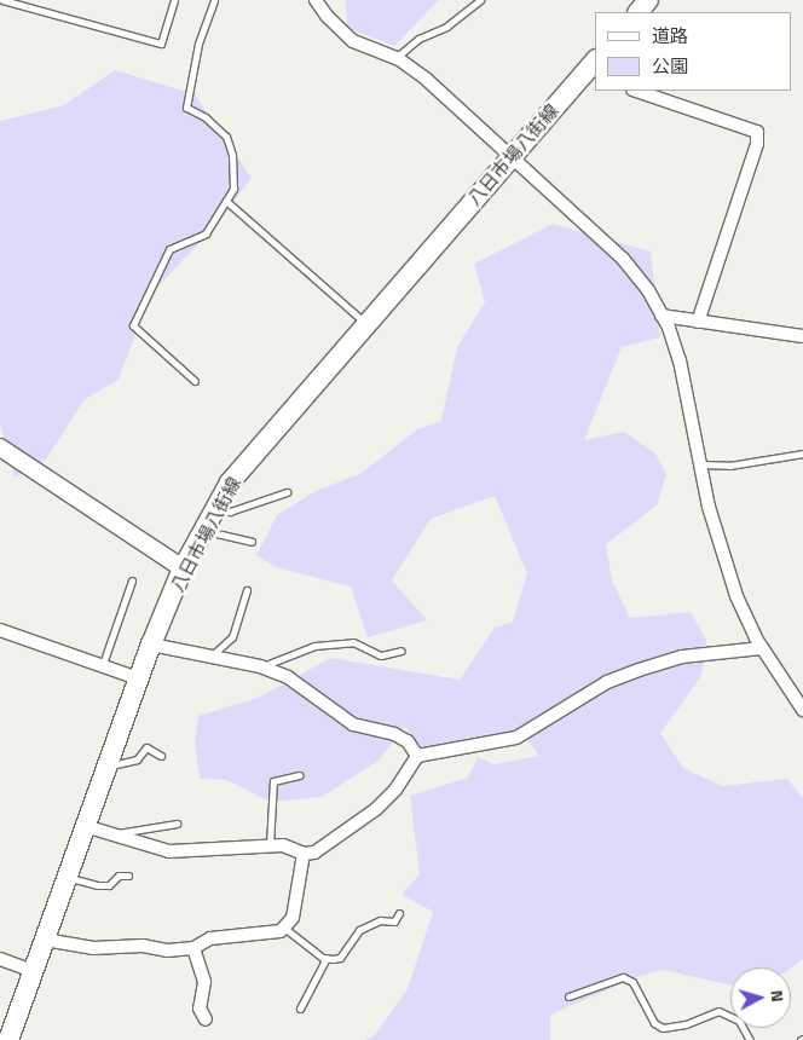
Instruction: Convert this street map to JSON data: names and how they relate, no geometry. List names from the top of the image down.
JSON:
{
  "streets": {
    "main road": ["八日市場八街線"]
  },
  "legend": ["道路", "公園"],
  "north": "right"
}
